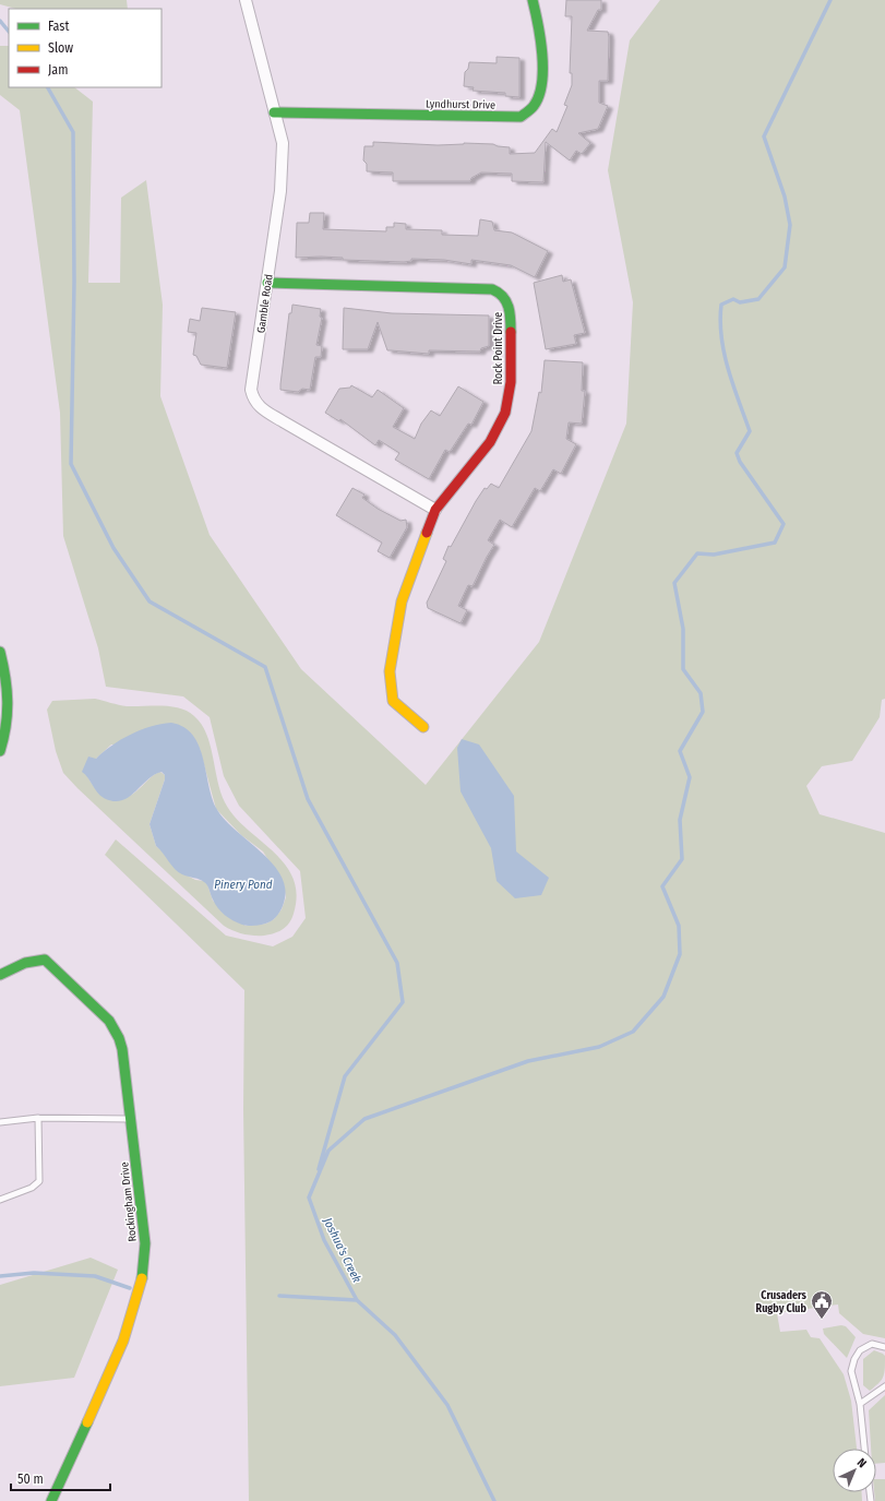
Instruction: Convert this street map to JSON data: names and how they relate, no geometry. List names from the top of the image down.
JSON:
{
  "streets": {
    "street": [
      "Lyndhurst Drive",
      "Gamble Road",
      "Rock Point Drive",
      "Rockingham Drive"
    ]
  },
  "crossings": [
    ["Lyndhurst Drive", "Gamble Road"],
    ["Gamble Road", "Rock Point Drive"]
  ],
  "water": ["Pinery Pond", "Joshua's Creek"],
  "places": {
    "public building": ["Crusaders Rugby Club"]
  },
  "legend": ["Fast", "Slow", "Jam"],
  "scale_bar": "50 m",
  "north": "top right"
}
